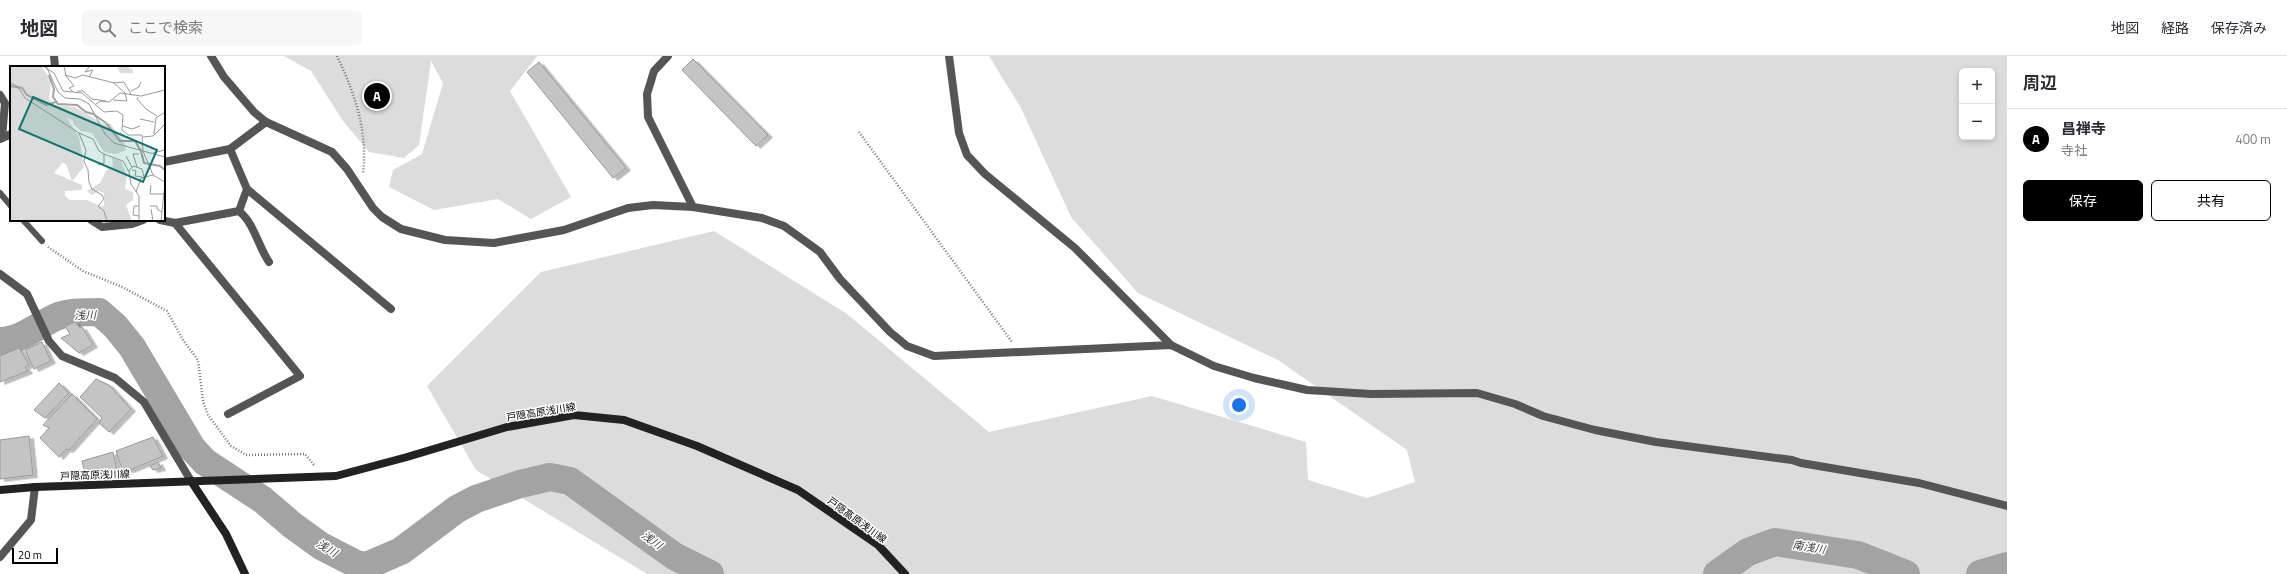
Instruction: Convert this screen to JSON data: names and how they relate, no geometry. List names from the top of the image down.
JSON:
{
  "streets": {
    "main road": ["戸隠高原浅川線"]
  },
  "water": ["浅川", "南浅川"],
  "scale_bar": "20 m",
  "page": {
    "header": "地図",
    "search": "ここで検索",
    "nav": ["地図", "経路", "保存済み"],
    "heading": "周辺",
    "map_buttons": ["+", "−"],
    "pins": "A",
    "list": [
      {
        "mark": "A",
        "name": "昌禅寺",
        "note": "寺社",
        "value": "400 m"
      }
    ],
    "buttons": ["保存", "共有"],
    "scale": "20 m"
  }
}
